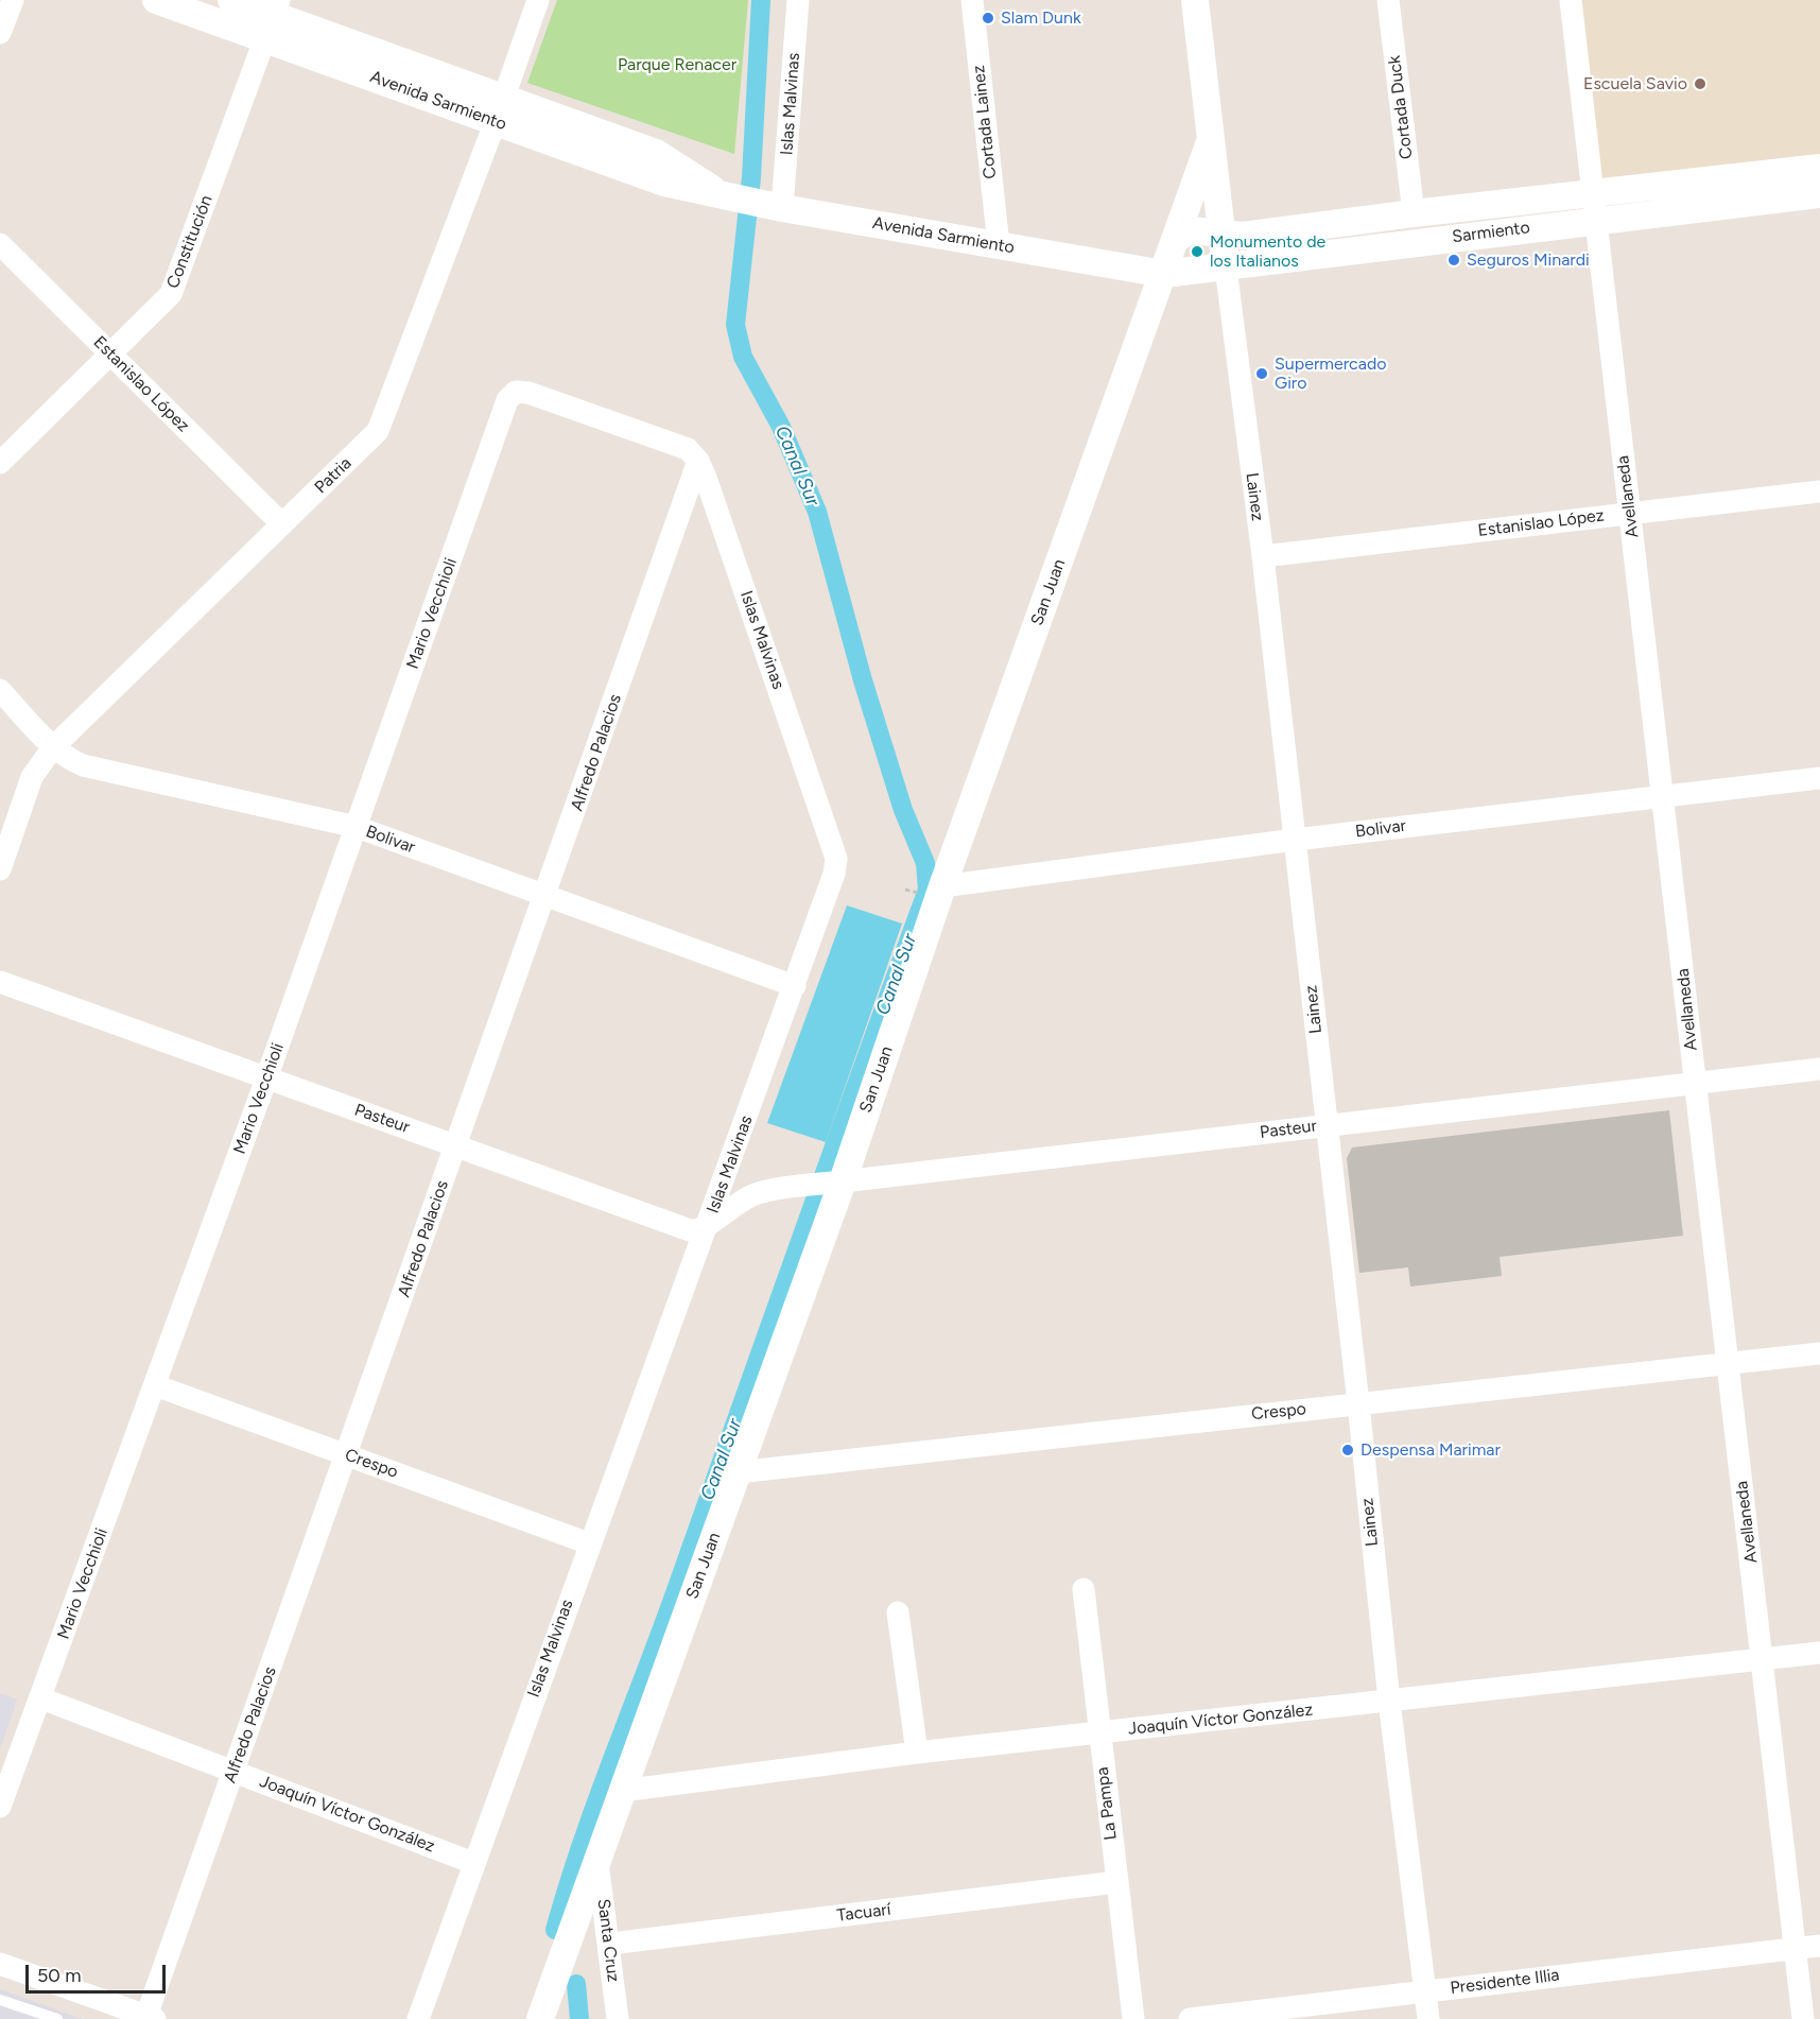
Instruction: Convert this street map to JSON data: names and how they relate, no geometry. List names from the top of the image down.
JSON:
{
  "streets": {
    "street": [
      "Avenida Sarmiento",
      "Islas Malvinas",
      "Cortada Duck",
      "Cortada Lainez",
      "Sarmiento",
      "Constitución",
      "Estanislao López",
      "Patria",
      "Lainez",
      "Avellaneda",
      "San Juan",
      "Mario Vecchioli",
      "Alfredo Palacios",
      "Bolivar",
      "Pasteur",
      "Crespo",
      "Joaquín Víctor González",
      "La Pampa",
      "Tacuarí",
      "Santa Cruz",
      "Presidente Illia"
    ]
  },
  "crossings": [
    ["Avenida Sarmiento", "Islas Malvinas"],
    ["Avenida Sarmiento", "Cortada Lainez"],
    ["Avenida Sarmiento", "Sarmiento"],
    ["Avenida Sarmiento", "Constitución"],
    ["Avenida Sarmiento", "Patria"],
    ["Avenida Sarmiento", "San Juan"],
    ["Islas Malvinas", "Mario Vecchioli"],
    ["Islas Malvinas", "Alfredo Palacios"],
    ["Islas Malvinas", "Bolivar"],
    ["Islas Malvinas", "Pasteur"],
    ["Islas Malvinas", "Crespo"],
    ["Islas Malvinas", "Joaquín Víctor González"],
    ["Cortada Duck", "Sarmiento"],
    ["Sarmiento", "Lainez"],
    ["Sarmiento", "Avellaneda"],
    ["Sarmiento", "San Juan"],
    ["Constitución", "Estanislao López"],
    ["Estanislao López", "Patria"],
    ["Estanislao López", "Lainez"],
    ["Estanislao López", "Avellaneda"],
    ["Patria", "Bolivar"],
    ["Lainez", "San Juan"],
    ["Lainez", "Bolivar"],
    ["Lainez", "Pasteur"],
    ["Lainez", "Crespo"],
    ["Lainez", "Joaquín Víctor González"],
    ["Lainez", "Presidente Illia"],
    ["Avellaneda", "Bolivar"],
    ["Avellaneda", "Pasteur"],
    ["Avellaneda", "Crespo"],
    ["Avellaneda", "Joaquín Víctor González"],
    ["Avellaneda", "Presidente Illia"],
    ["San Juan", "Bolivar"],
    ["San Juan", "Pasteur"],
    ["San Juan", "Crespo"],
    ["San Juan", "Joaquín Víctor González"],
    ["San Juan", "Santa Cruz"],
    ["Mario Vecchioli", "Alfredo Palacios"],
    ["Mario Vecchioli", "Bolivar"],
    ["Mario Vecchioli", "Pasteur"],
    ["Mario Vecchioli", "Crespo"],
    ["Mario Vecchioli", "Joaquín Víctor González"],
    ["Alfredo Palacios", "Bolivar"],
    ["Alfredo Palacios", "Pasteur"],
    ["Alfredo Palacios", "Crespo"],
    ["Alfredo Palacios", "Joaquín Víctor González"],
    ["Joaquín Víctor González", "La Pampa"],
    ["La Pampa", "Tacuarí"],
    ["Tacuarí", "Santa Cruz"]
  ],
  "water": ["Canal Sur"],
  "parks": ["Parque Renacer"],
  "places": [
    "Slam Dunk",
    "Escuela Savio",
    "Monumento de los Italianos",
    "Seguros Minardi",
    "Supermercado Giro",
    "Despensa Marimar"
  ],
  "scale_bar": "50 m"
}
